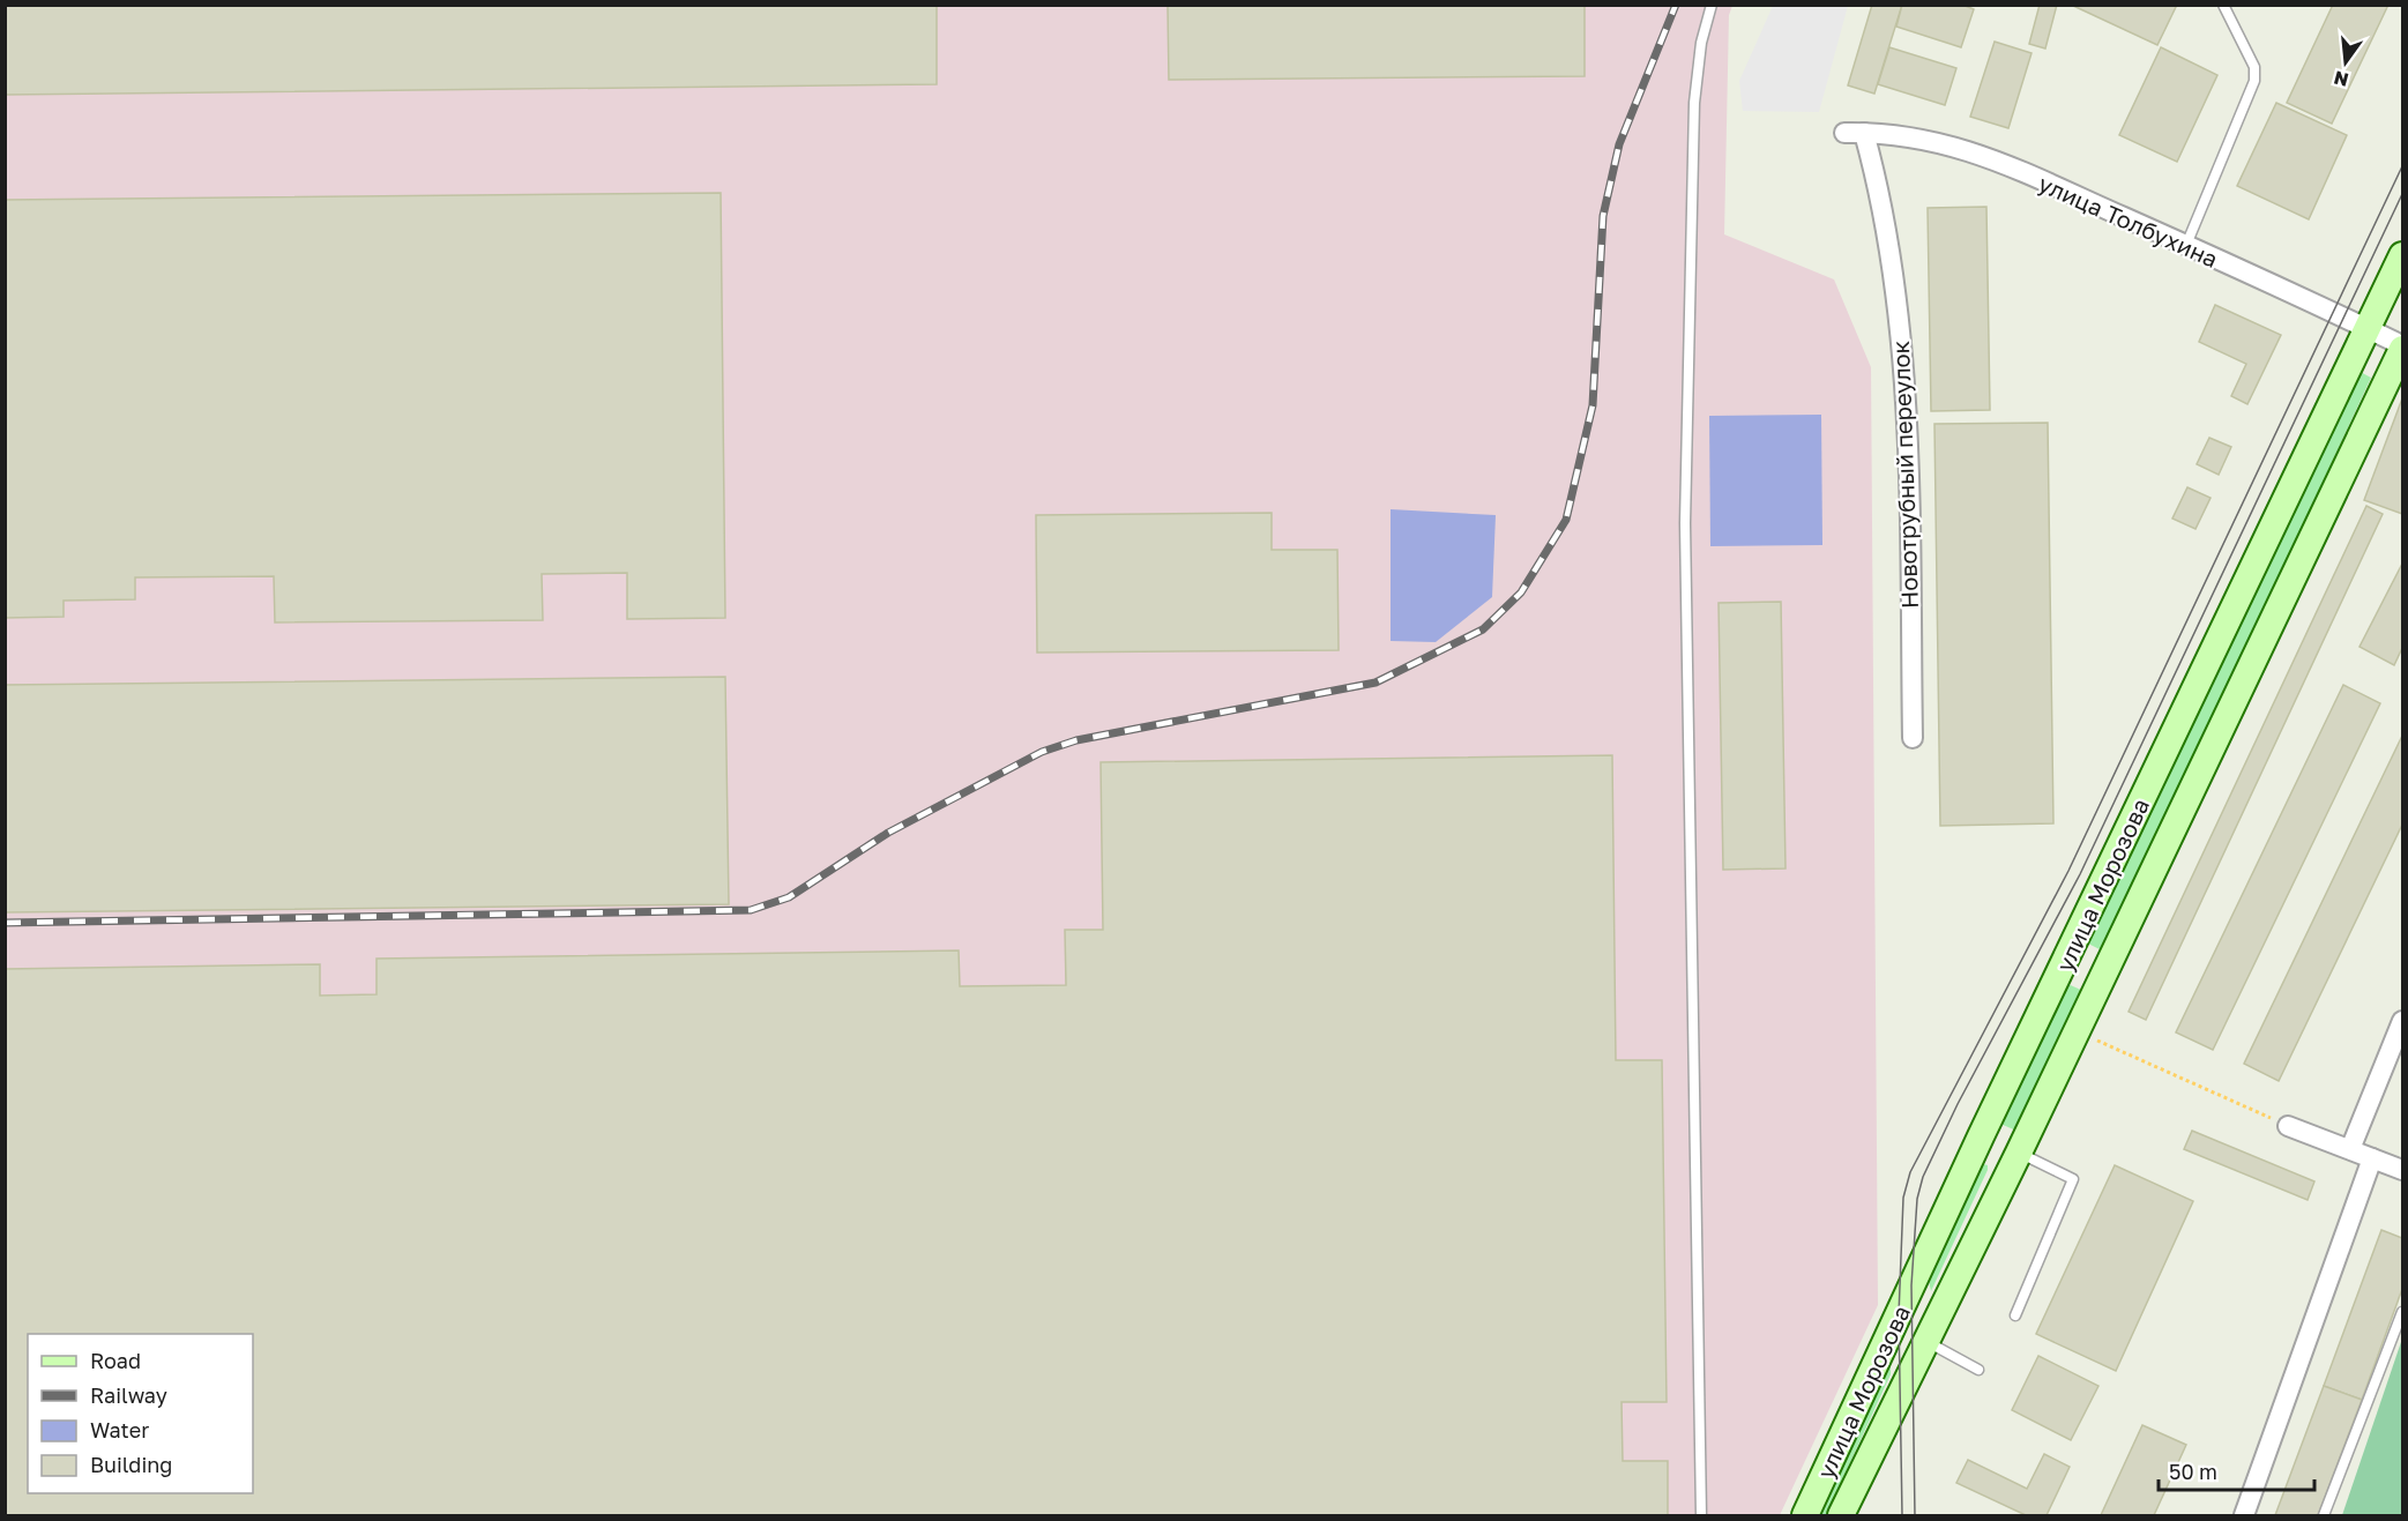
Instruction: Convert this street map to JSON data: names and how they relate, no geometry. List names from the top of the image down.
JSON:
{
  "streets": {
    "main road": ["улица Морозова"],
    "street": ["улица Толбухина", "Новотрубный переулок"]
  },
  "crossings": [
    ["улица Толбухина", "Новотрубный переулок"],
    ["улица Толбухина", "улица Морозова"]
  ],
  "legend": [
    "Road",
    "Railway",
    "Water",
    "Building"
  ],
  "scale_bar": "50 m",
  "north": "bottom"
}
